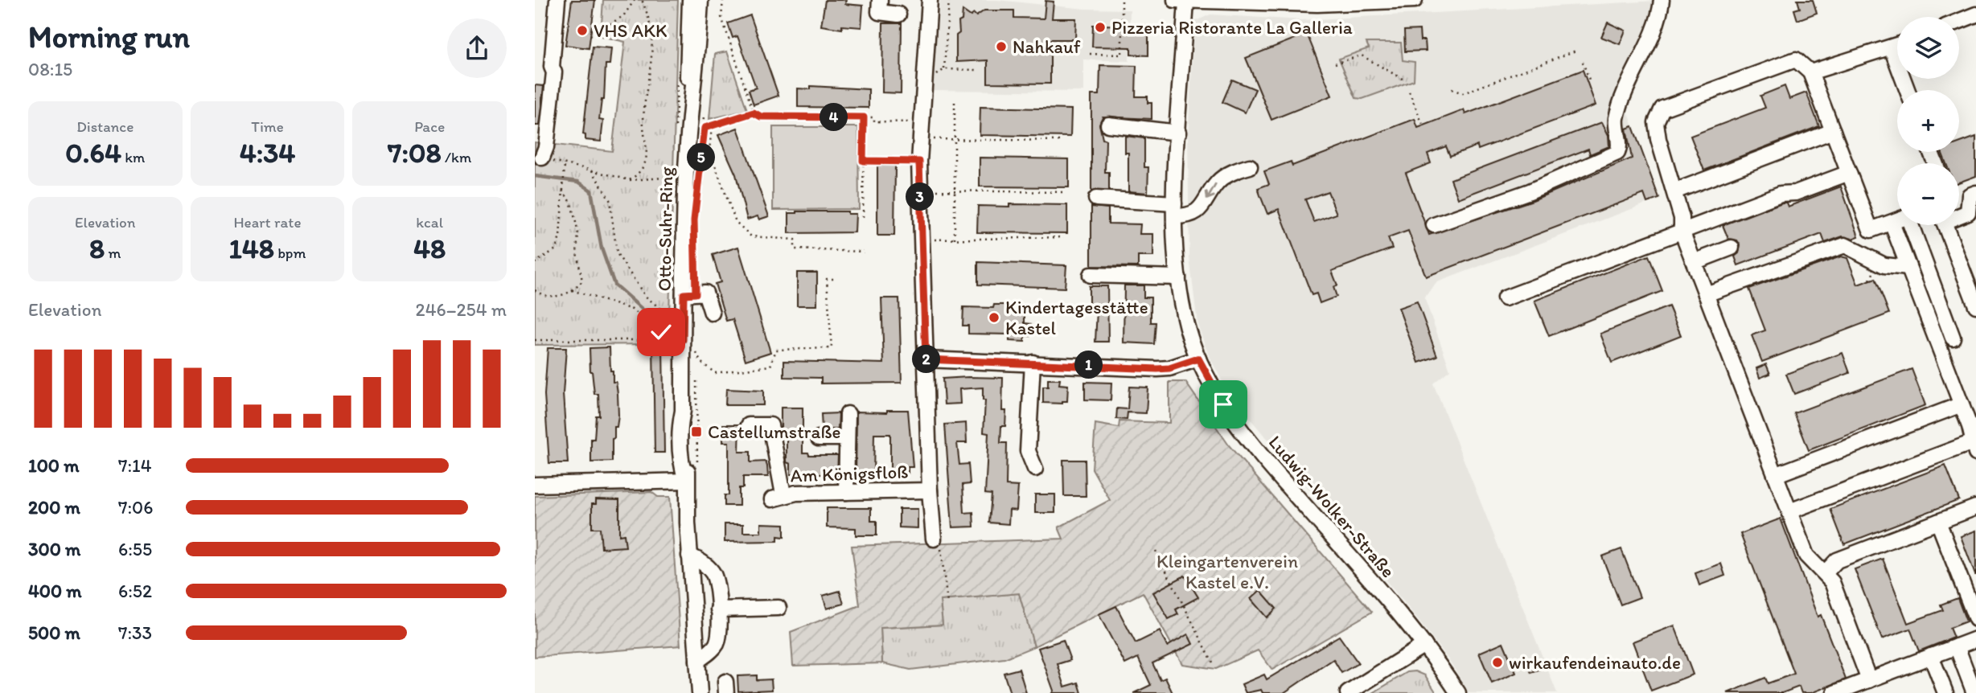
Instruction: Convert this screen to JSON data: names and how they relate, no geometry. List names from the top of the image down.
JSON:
{
  "streets": {
    "street": ["Otto-Suhr-Ring", "Am Königsfloß", "Ludwig-Wolker-Straße"]
  },
  "parks": ["Kleingartenverein Kastel e.V."],
  "places": {
    "other": [
      "Pizzeria Ristorante La Galleria",
      "VHS AKK",
      "Nahkauf",
      "Kindertagesstätte Kastel",
      "wirkaufendeinauto.de"
    ],
    "transit": ["Castellumstraße"]
  },
  "page": {
    "heading": ["Morning run", "08:15"],
    "map_buttons": ["+", "−"],
    "stats": [
      ["Distance", "0.64 km"],
      ["Time", "4:34"],
      ["Pace", "7:08 /km"],
      ["Elevation", "8 m"],
      ["Heart rate", "148 bpm"],
      ["kcal", "48"]
    ],
    "pins": [
      "4",
      "5",
      "3",
      "2",
      "1"
    ],
    "chart": ["Elevation", "246–254 m"],
    "list": [
      {
        "name": "100 m",
        "note": "7:14"
      },
      {
        "name": "200 m",
        "note": "7:06"
      },
      {
        "name": "300 m",
        "note": "6:55"
      },
      {
        "name": "400 m",
        "note": "6:52"
      },
      {
        "name": "500 m",
        "note": "7:33"
      }
    ]
  }
}
